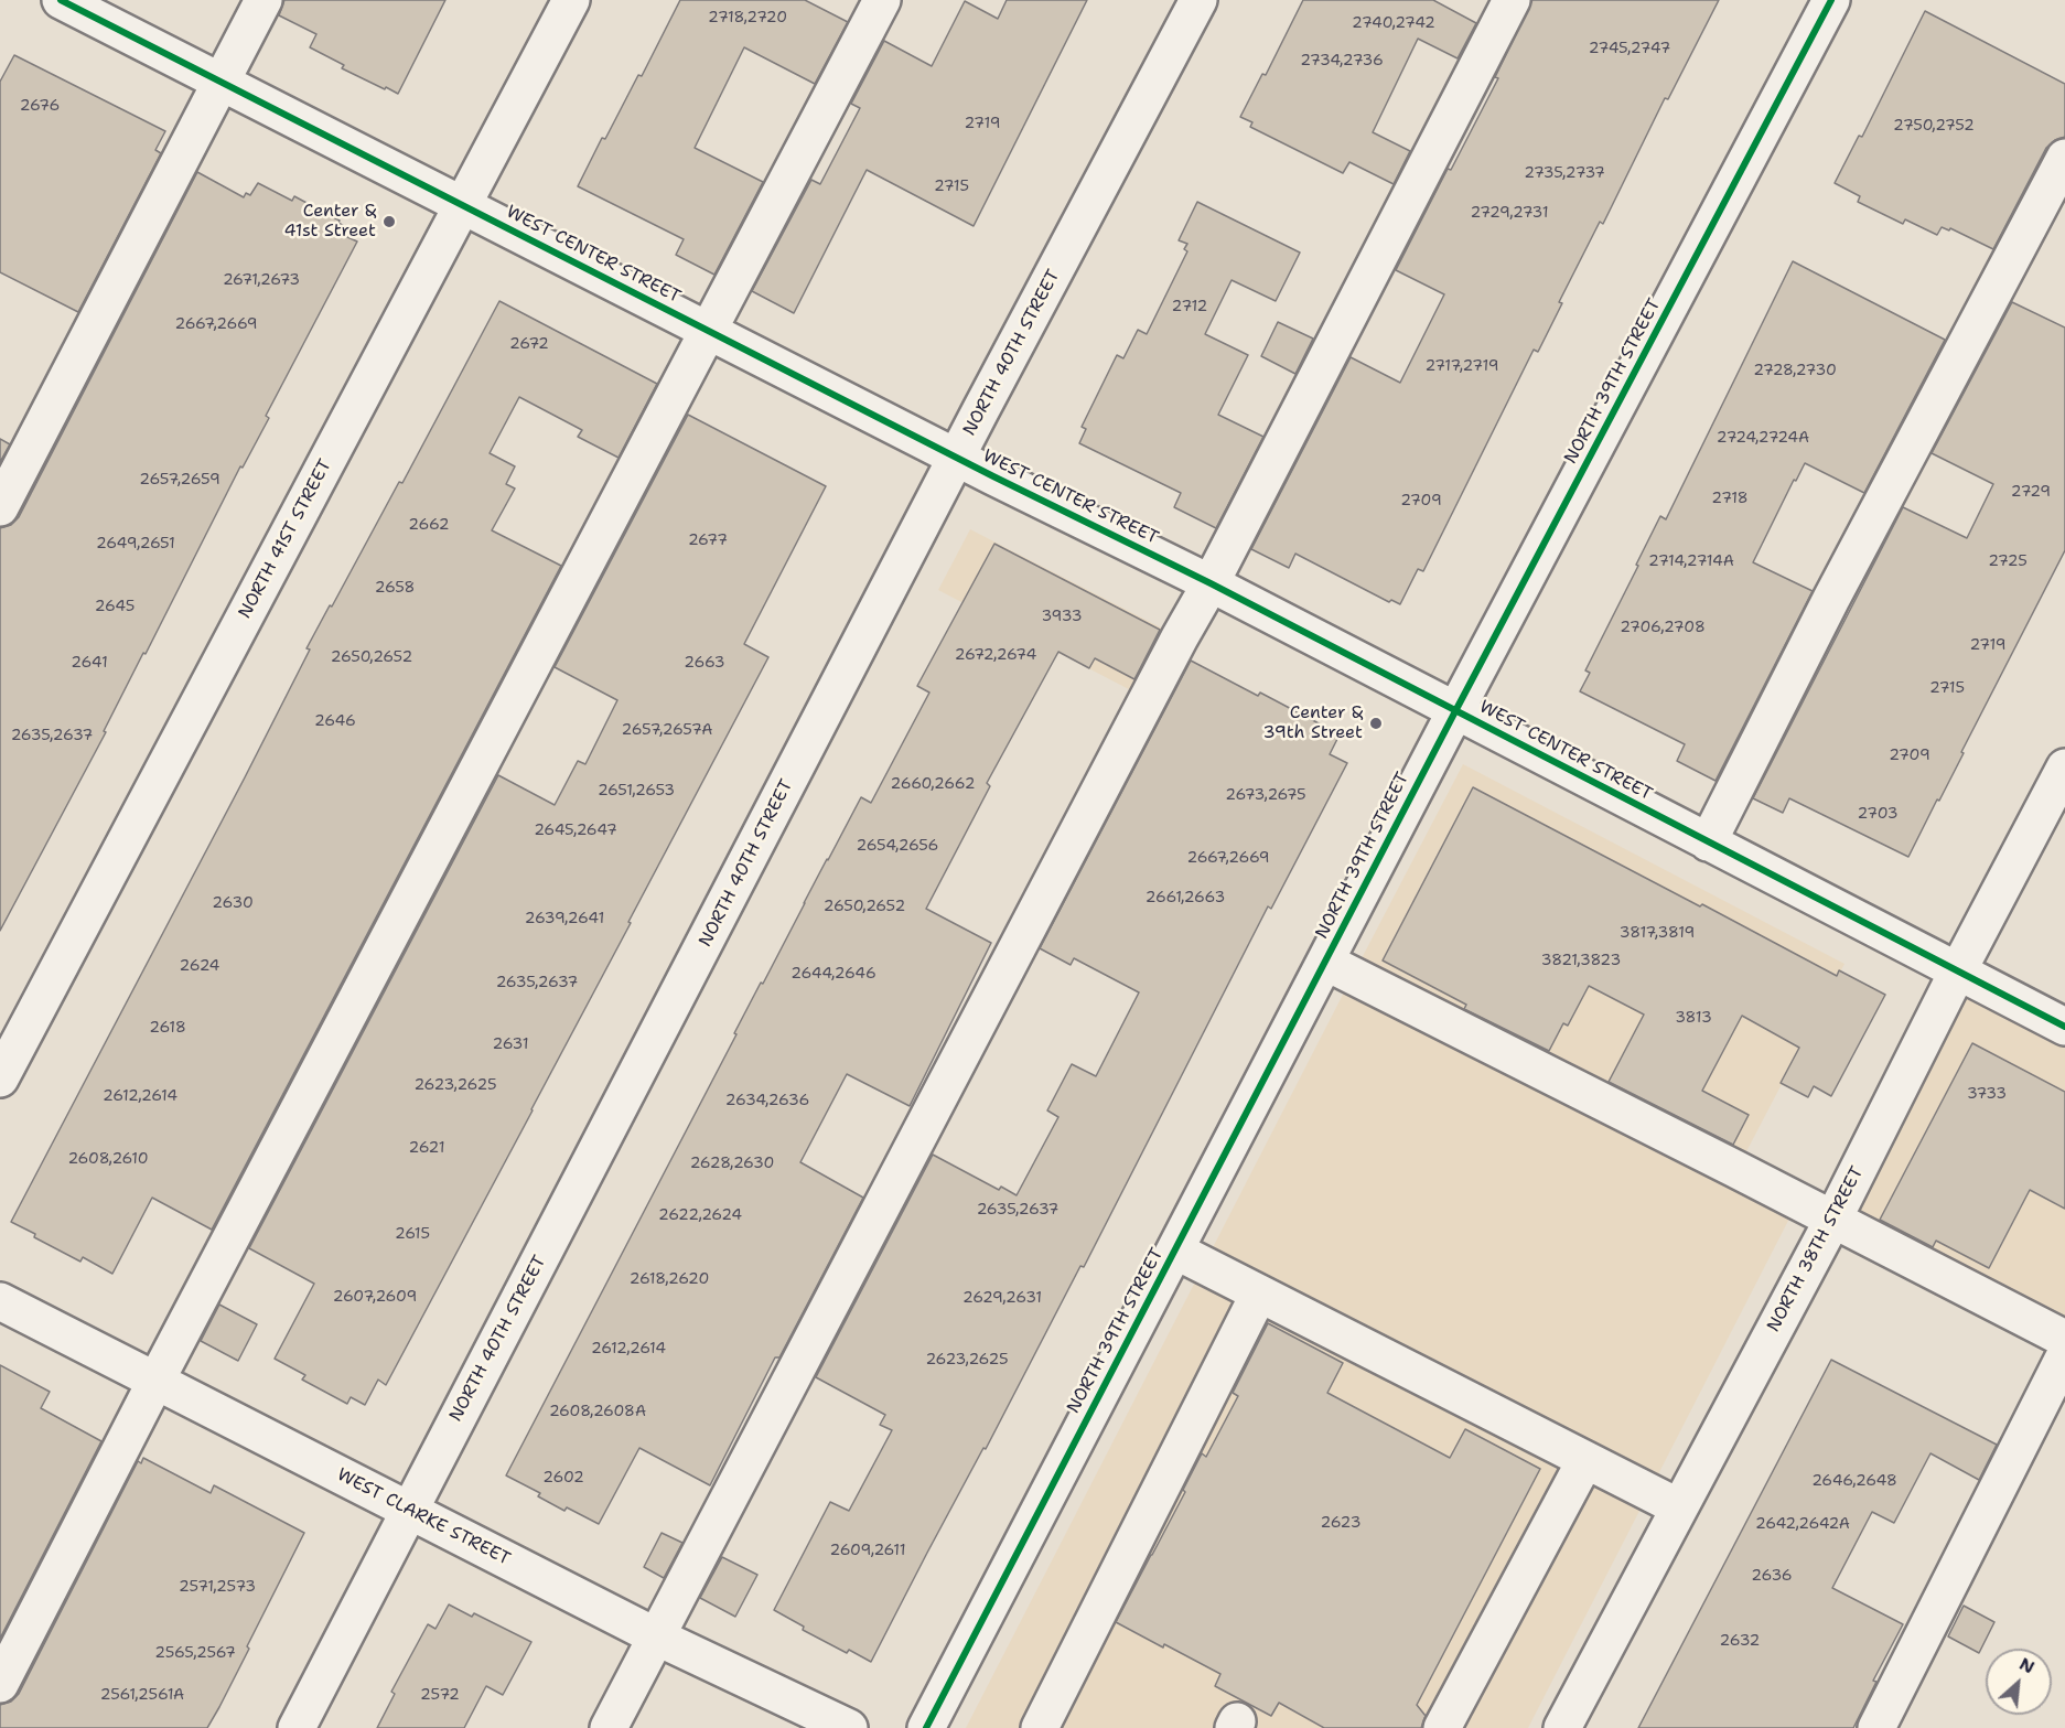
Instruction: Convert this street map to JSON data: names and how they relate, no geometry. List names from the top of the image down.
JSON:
{
  "streets": {
    "street": [
      "WEST CENTER STREET",
      "NORTH 40TH STREET",
      "NORTH 39TH STREET",
      "NORTH 41ST STREET",
      "NORTH 38TH STREET",
      "WEST CLARKE STREET"
    ]
  },
  "crossings": [
    ["WEST CENTER STREET", "NORTH 40TH STREET"],
    ["WEST CENTER STREET", "NORTH 39TH STREET"],
    ["WEST CENTER STREET", "NORTH 41ST STREET"],
    ["WEST CENTER STREET", "NORTH 38TH STREET"],
    ["NORTH 40TH STREET", "WEST CLARKE STREET"]
  ],
  "places": ["Center & 41st Street", "Center & 39th Street"],
  "house_numbers": [
    "2718,2720",
    "2740,2742",
    "2745,2747",
    "2734,2736",
    "2676",
    "2719",
    "2750,2752",
    "2735,2737",
    "2715",
    "2729,2731",
    "2671,2673",
    "2712",
    "2667,2669",
    "2672",
    "2717,2719",
    "2728,2730",
    "2724,2724A",
    "2657,2659",
    "2729",
    "2718",
    "2709",
    "2662",
    "2677",
    "2649,2651",
    "2714,2714A",
    "2725",
    "2658",
    "2645",
    "3933",
    "2706,2708",
    "2719",
    "2672,2674",
    "2650,2652",
    "2641",
    "2663",
    "2715",
    "2646",
    "2657,2657A",
    "2635,2637",
    "2709",
    "2660,2662",
    "2651,2653",
    "2673,2675",
    "2703",
    "2645,2647",
    "2654,2656",
    "2667,2669",
    "2661,2663",
    "2630",
    "2650,2652",
    "2639,2641",
    "3817,3819",
    "3821,3823",
    "2624",
    "2644,2646",
    "2635,2637",
    "3813",
    "2618",
    "2631",
    "2623,2625",
    "3733",
    "2612,2614",
    "2634,2636",
    "2621",
    "2608,2610",
    "2628,2630",
    "2635,2637",
    "2622,2624",
    "2615",
    "2618,2620",
    "2607,2609",
    "2629,2631",
    "2612,2614",
    "2623,2625",
    "2608,2608A",
    "2602",
    "2646,2648",
    "2623",
    "2642,2642A",
    "2609,2611",
    "2636",
    "2571,2573",
    "2632",
    "2565,2567",
    "2561,2561A",
    "2572"
  ],
  "north": "top right"
}
